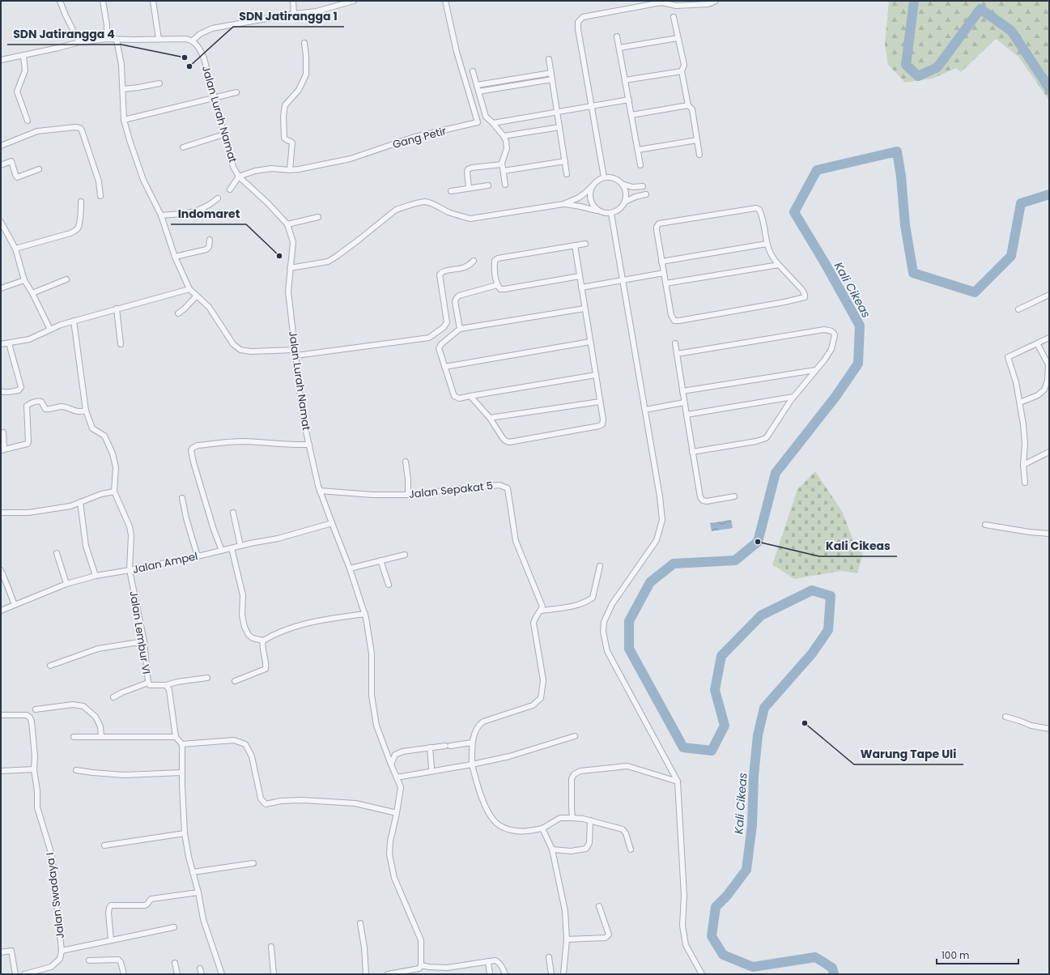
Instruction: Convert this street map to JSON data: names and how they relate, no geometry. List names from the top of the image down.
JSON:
{
  "streets": {
    "street": [
      "Jalan Lurah Namat",
      "Gang Petir",
      "Jalan Sepakat 5",
      "Jalan Ampel",
      "Jalan Lembur VI",
      "Jalan Swadaya I"
    ]
  },
  "crossings": [
    ["Jalan Lurah Namat", "Gang Petir"],
    ["Jalan Lurah Namat", "Jalan Sepakat 5"],
    ["Jalan Lurah Namat", "Jalan Ampel"],
    ["Jalan Ampel", "Jalan Lembur VI"]
  ],
  "water": ["Kali Cikeas"],
  "places": [
    "SDN Jatirangga 4",
    "SDN Jatirangga 1",
    "Indomaret",
    "Kali Cikeas",
    "Warung Tape Uli"
  ],
  "scale_bar": "100 m"
}
